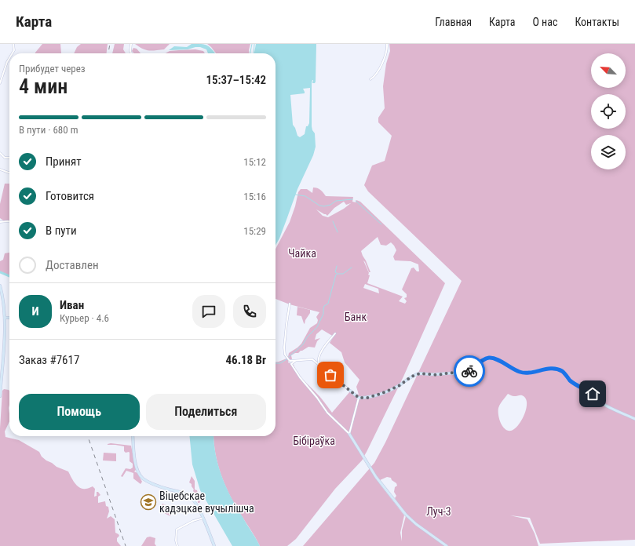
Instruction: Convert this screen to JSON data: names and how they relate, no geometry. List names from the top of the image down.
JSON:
{
  "parks": [
    "Чайка",
    "Банк",
    "Бібіраўка",
    "Луч-3"
  ],
  "places": {
    "school or university": ["Віцебскае кадэцкае вучылішча"]
  },
  "north": "top left",
  "page": {
    "header": "Карта",
    "nav": [
      "Главная",
      "Карта",
      "О нас",
      "Контакты"
    ],
    "heading": ["4 мин", "Прибудет через", "15:37–15:42"],
    "panel": [
      "Иван",
      "Курьер · 4.6",
      "Заказ #7617",
      "46.18 Br"
    ],
    "bar": "В пути · 680 m",
    "list": [
      ["Принят", "15:12"],
      ["Готовится", "15:16"],
      ["В пути", "15:29"],
      "Доставлен"
    ],
    "round": "И",
    "buttons": ["Помощь", "Поделиться"]
  }
}
